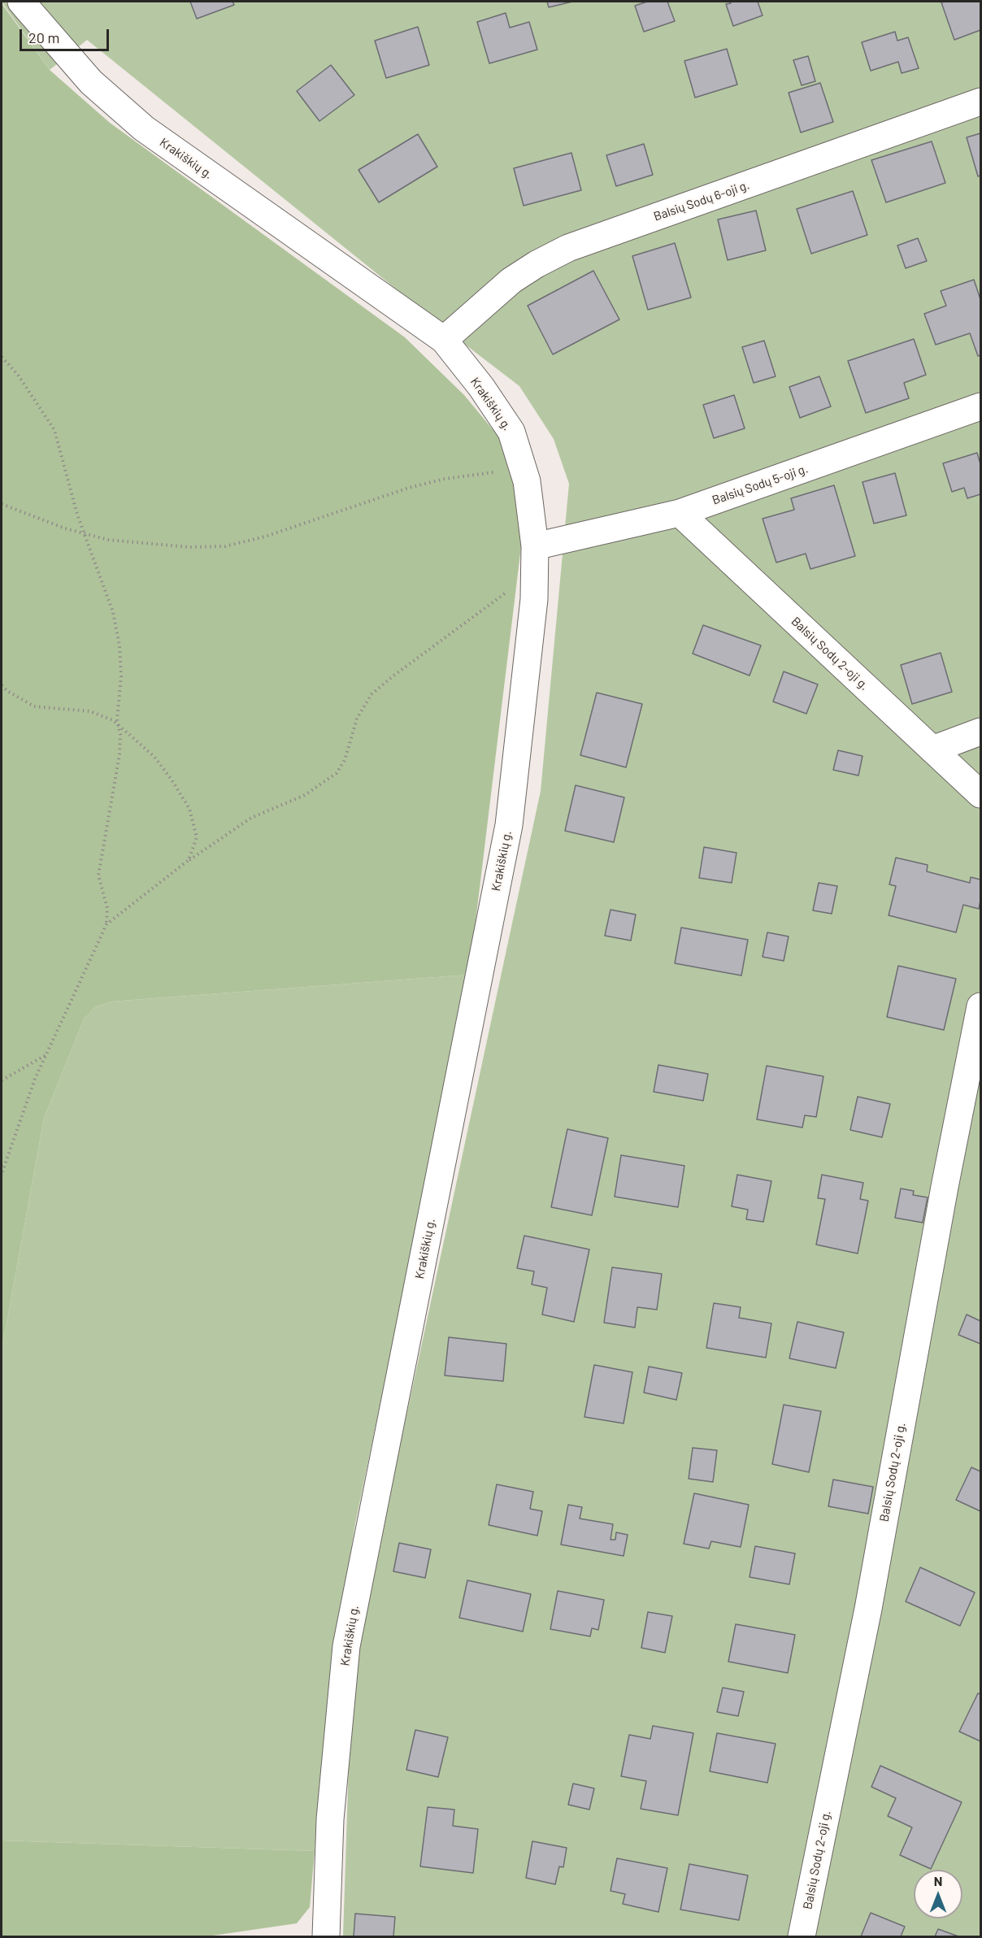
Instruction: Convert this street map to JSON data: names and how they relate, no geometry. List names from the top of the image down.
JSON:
{
  "streets": {
    "street": [
      "Krakiškių g.",
      "Balsių Sodų 6-oji g.",
      "Balsių Sodų 5-oji g.",
      "Balsių Sodų 2-oji g."
    ]
  },
  "crossings": [
    ["Krakiškių g.", "Balsių Sodų 6-oji g."],
    ["Krakiškių g.", "Balsių Sodų 5-oji g."],
    ["Balsių Sodų 5-oji g.", "Balsių Sodų 2-oji g."]
  ],
  "scale_bar": "20 m",
  "north": "top"
}
